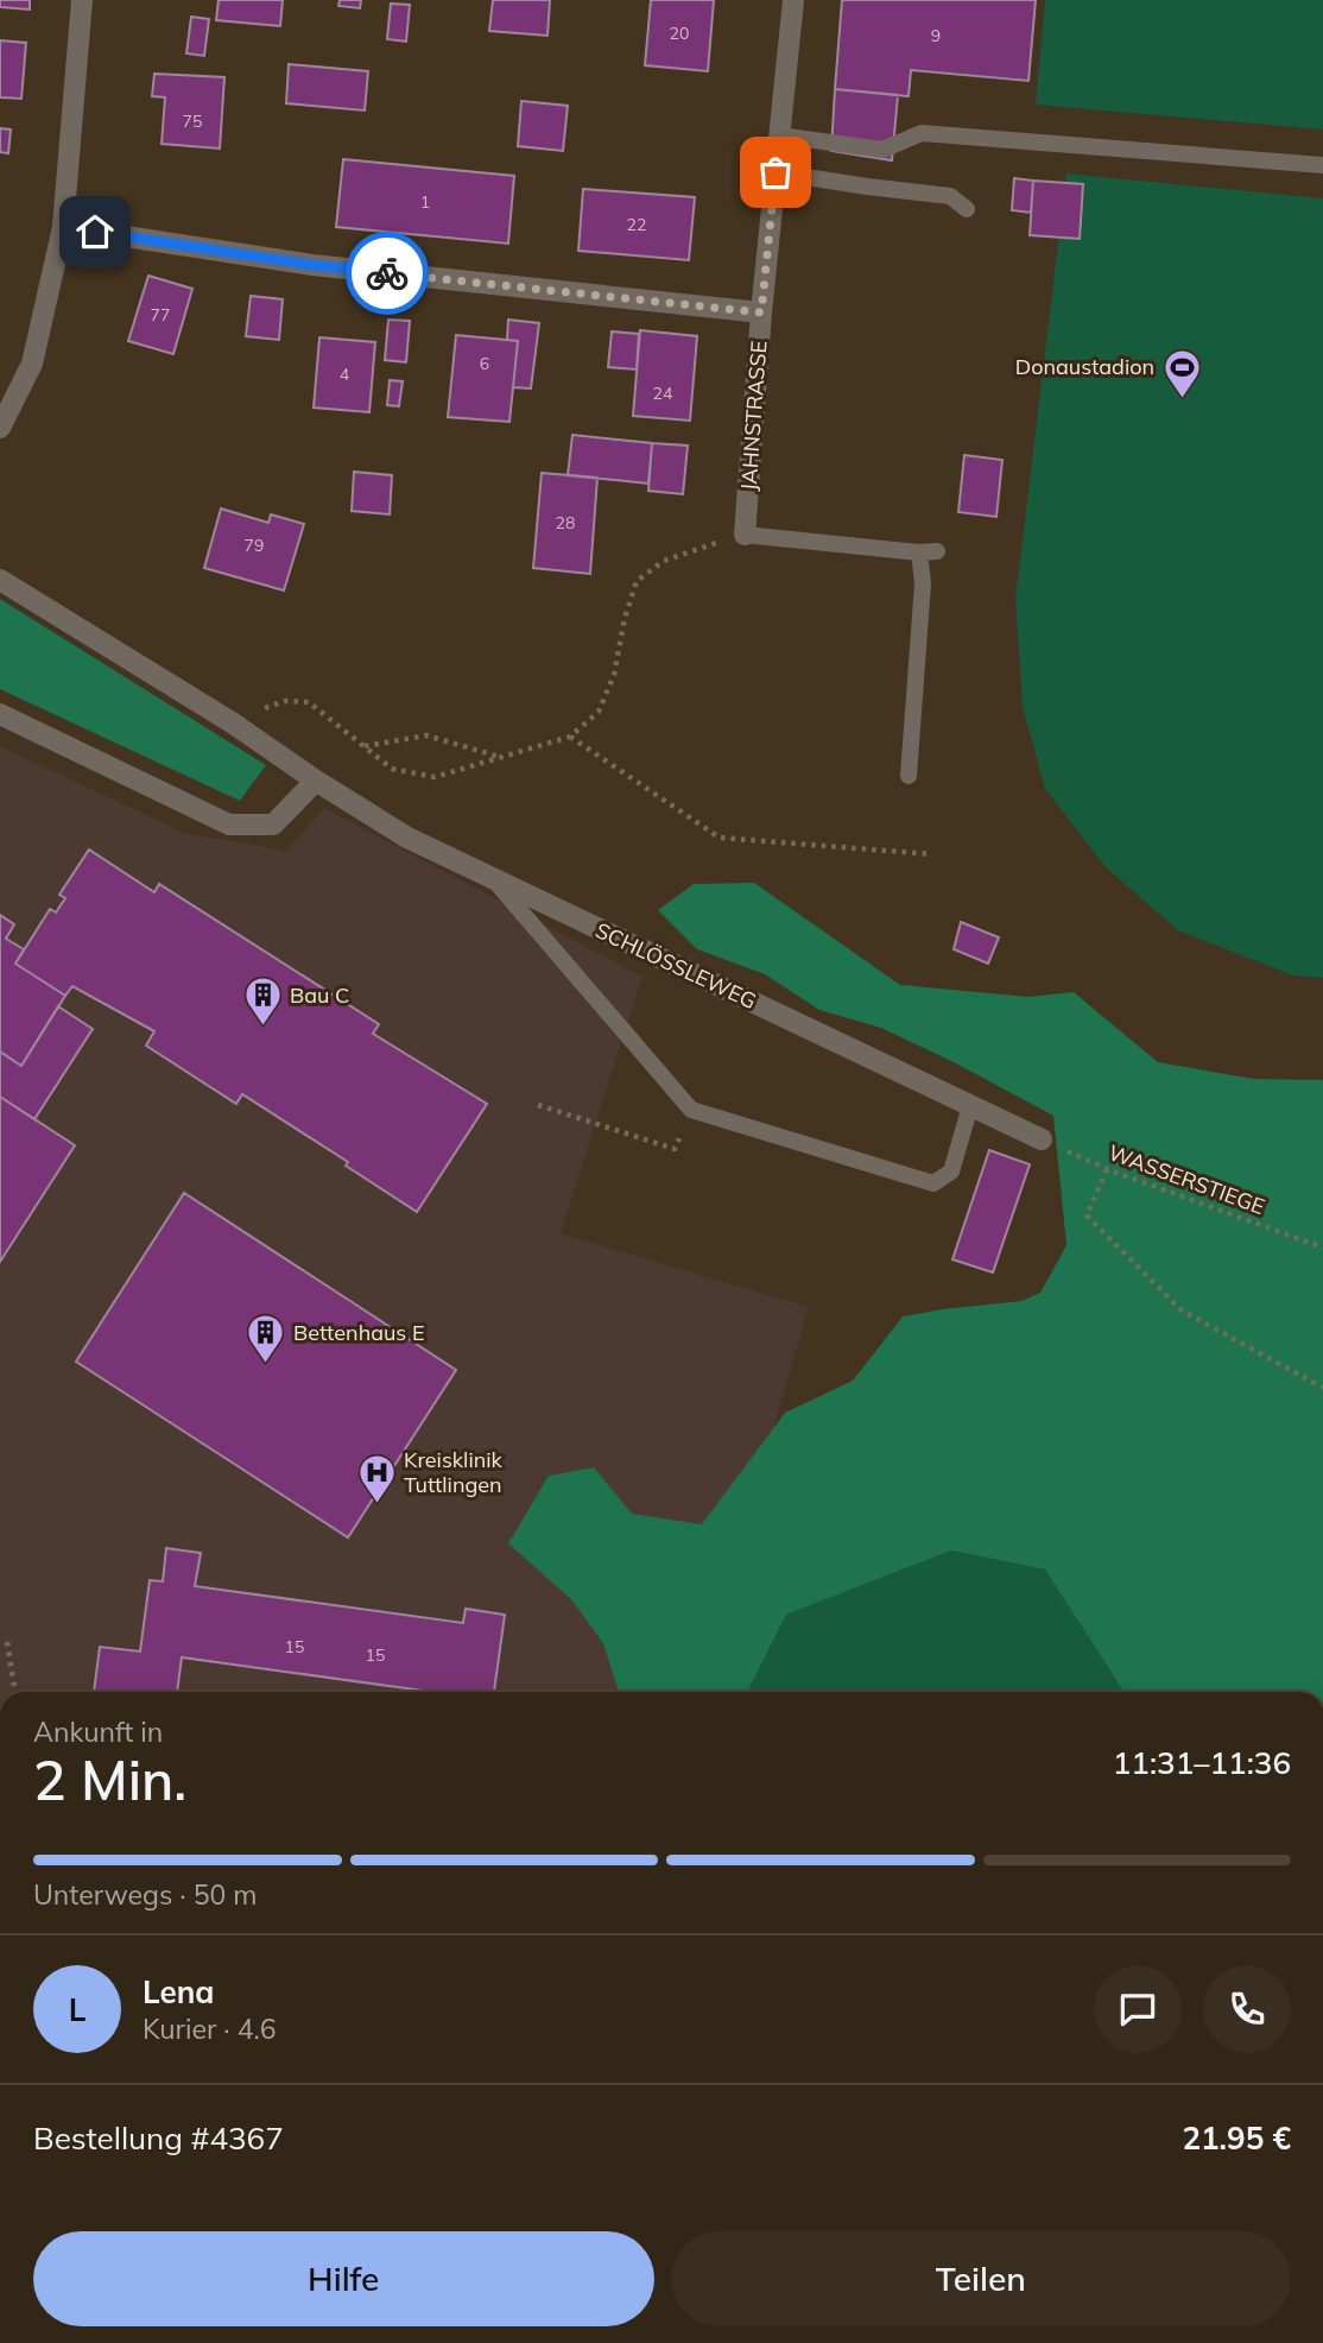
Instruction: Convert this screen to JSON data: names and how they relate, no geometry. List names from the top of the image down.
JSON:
{
  "streets": {
    "street": ["JAHNSTRASSE", "SCHLÖSSLEWEG"],
    "path": ["WASSERSTIEGE"]
  },
  "crossings": [
    ["SCHLÖSSLEWEG", "WASSERSTIEGE"]
  ],
  "places": {
    "sports": ["Donaustadion"],
    "building": ["Bau C", "Bettenhaus E"],
    "hospital": ["Kreisklinik Tuttlingen"]
  },
  "house_numbers": [
    "20",
    "9",
    "75",
    "1",
    "22",
    "77",
    "6",
    "4",
    "24",
    "28",
    "79",
    "15",
    "15"
  ],
  "page": {
    "heading": ["2 Min.", "Ankunft in", "11:31–11:36"],
    "panel": [
      "Lena",
      "Kurier · 4.6",
      "Bestellung #4367",
      "21.95 €"
    ],
    "bar": "Unterwegs · 50 m",
    "round": "L",
    "buttons": ["Hilfe", "Teilen"]
  }
}
